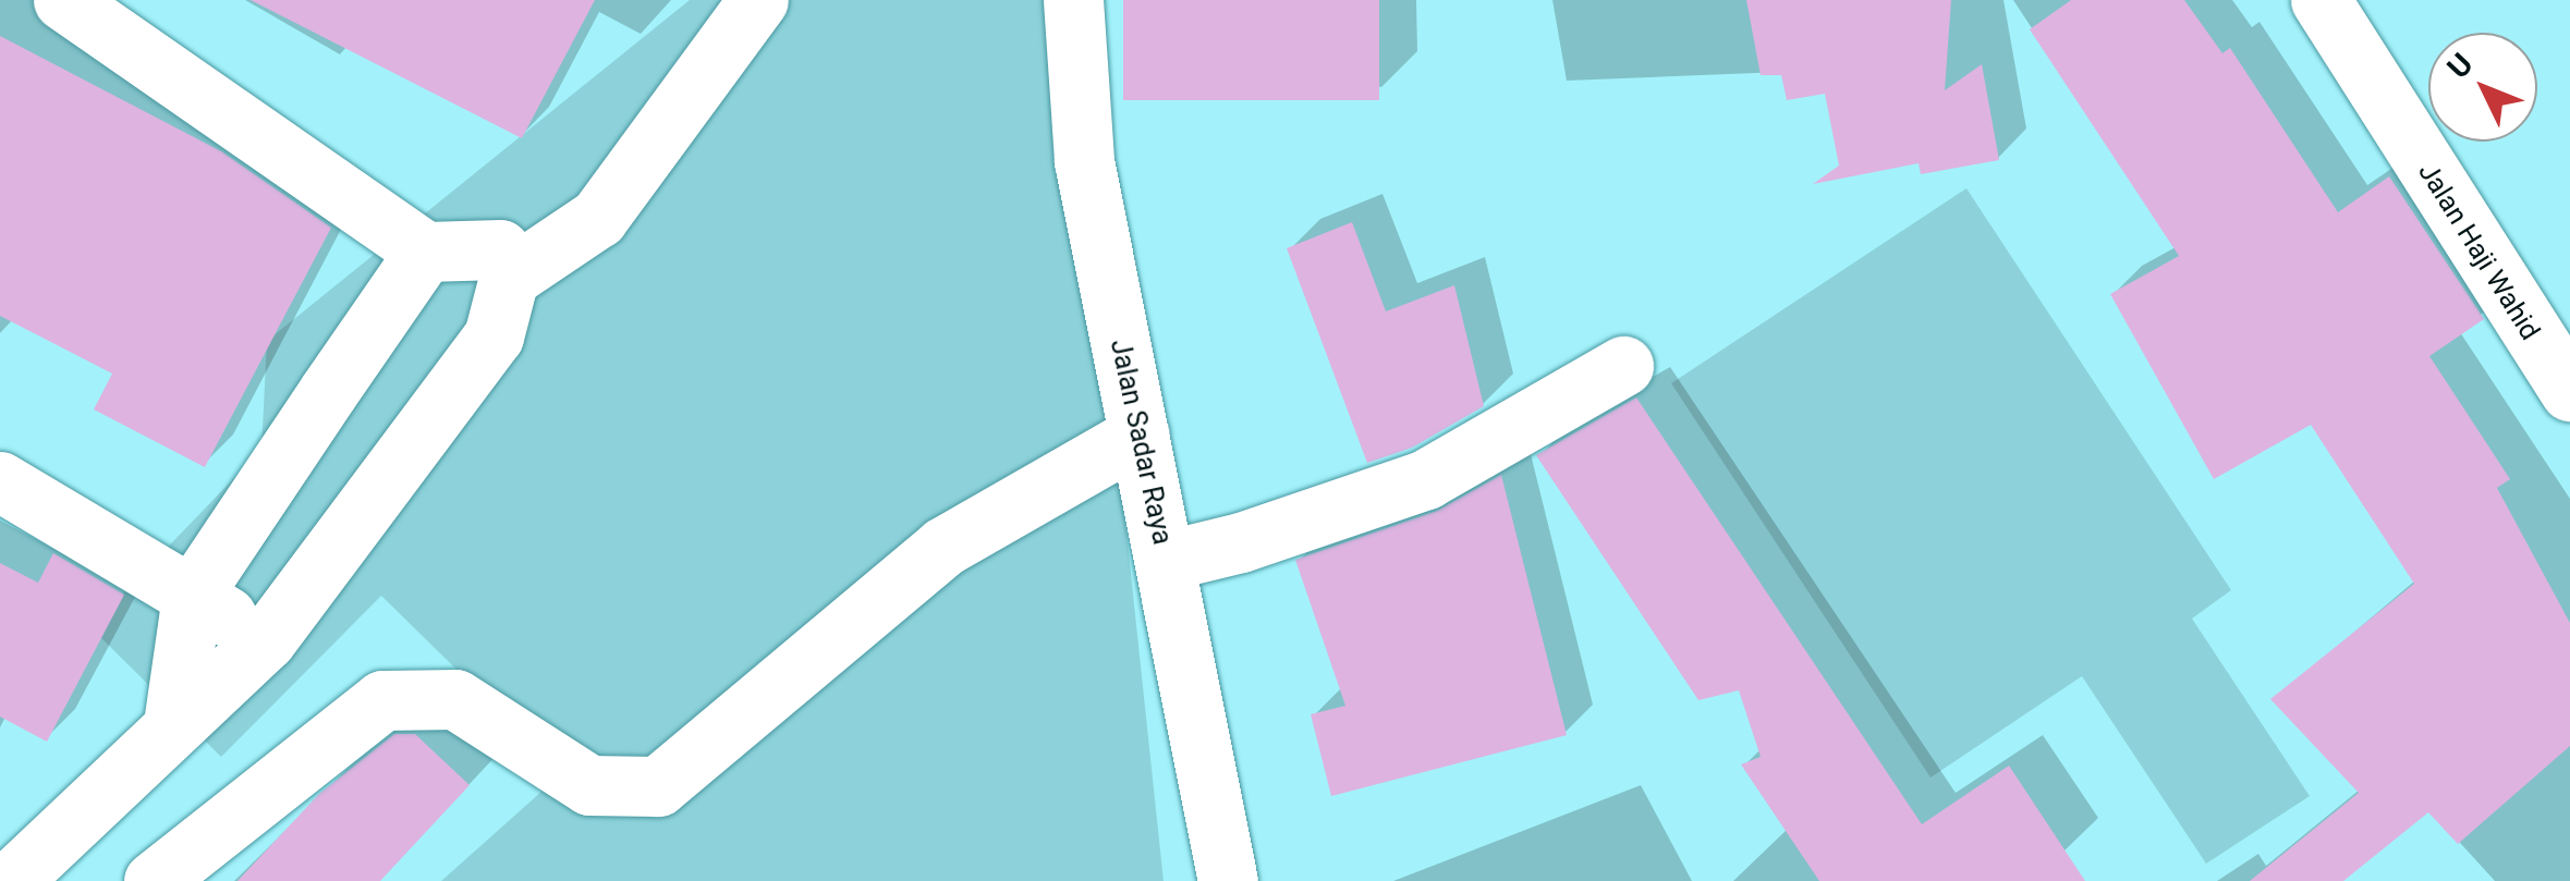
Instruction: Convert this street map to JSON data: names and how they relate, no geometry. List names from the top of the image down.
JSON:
{
  "streets": {
    "street": ["Jalan Haji Wahid", "Jalan Sadar Raya"]
  },
  "north": "top left"
}
